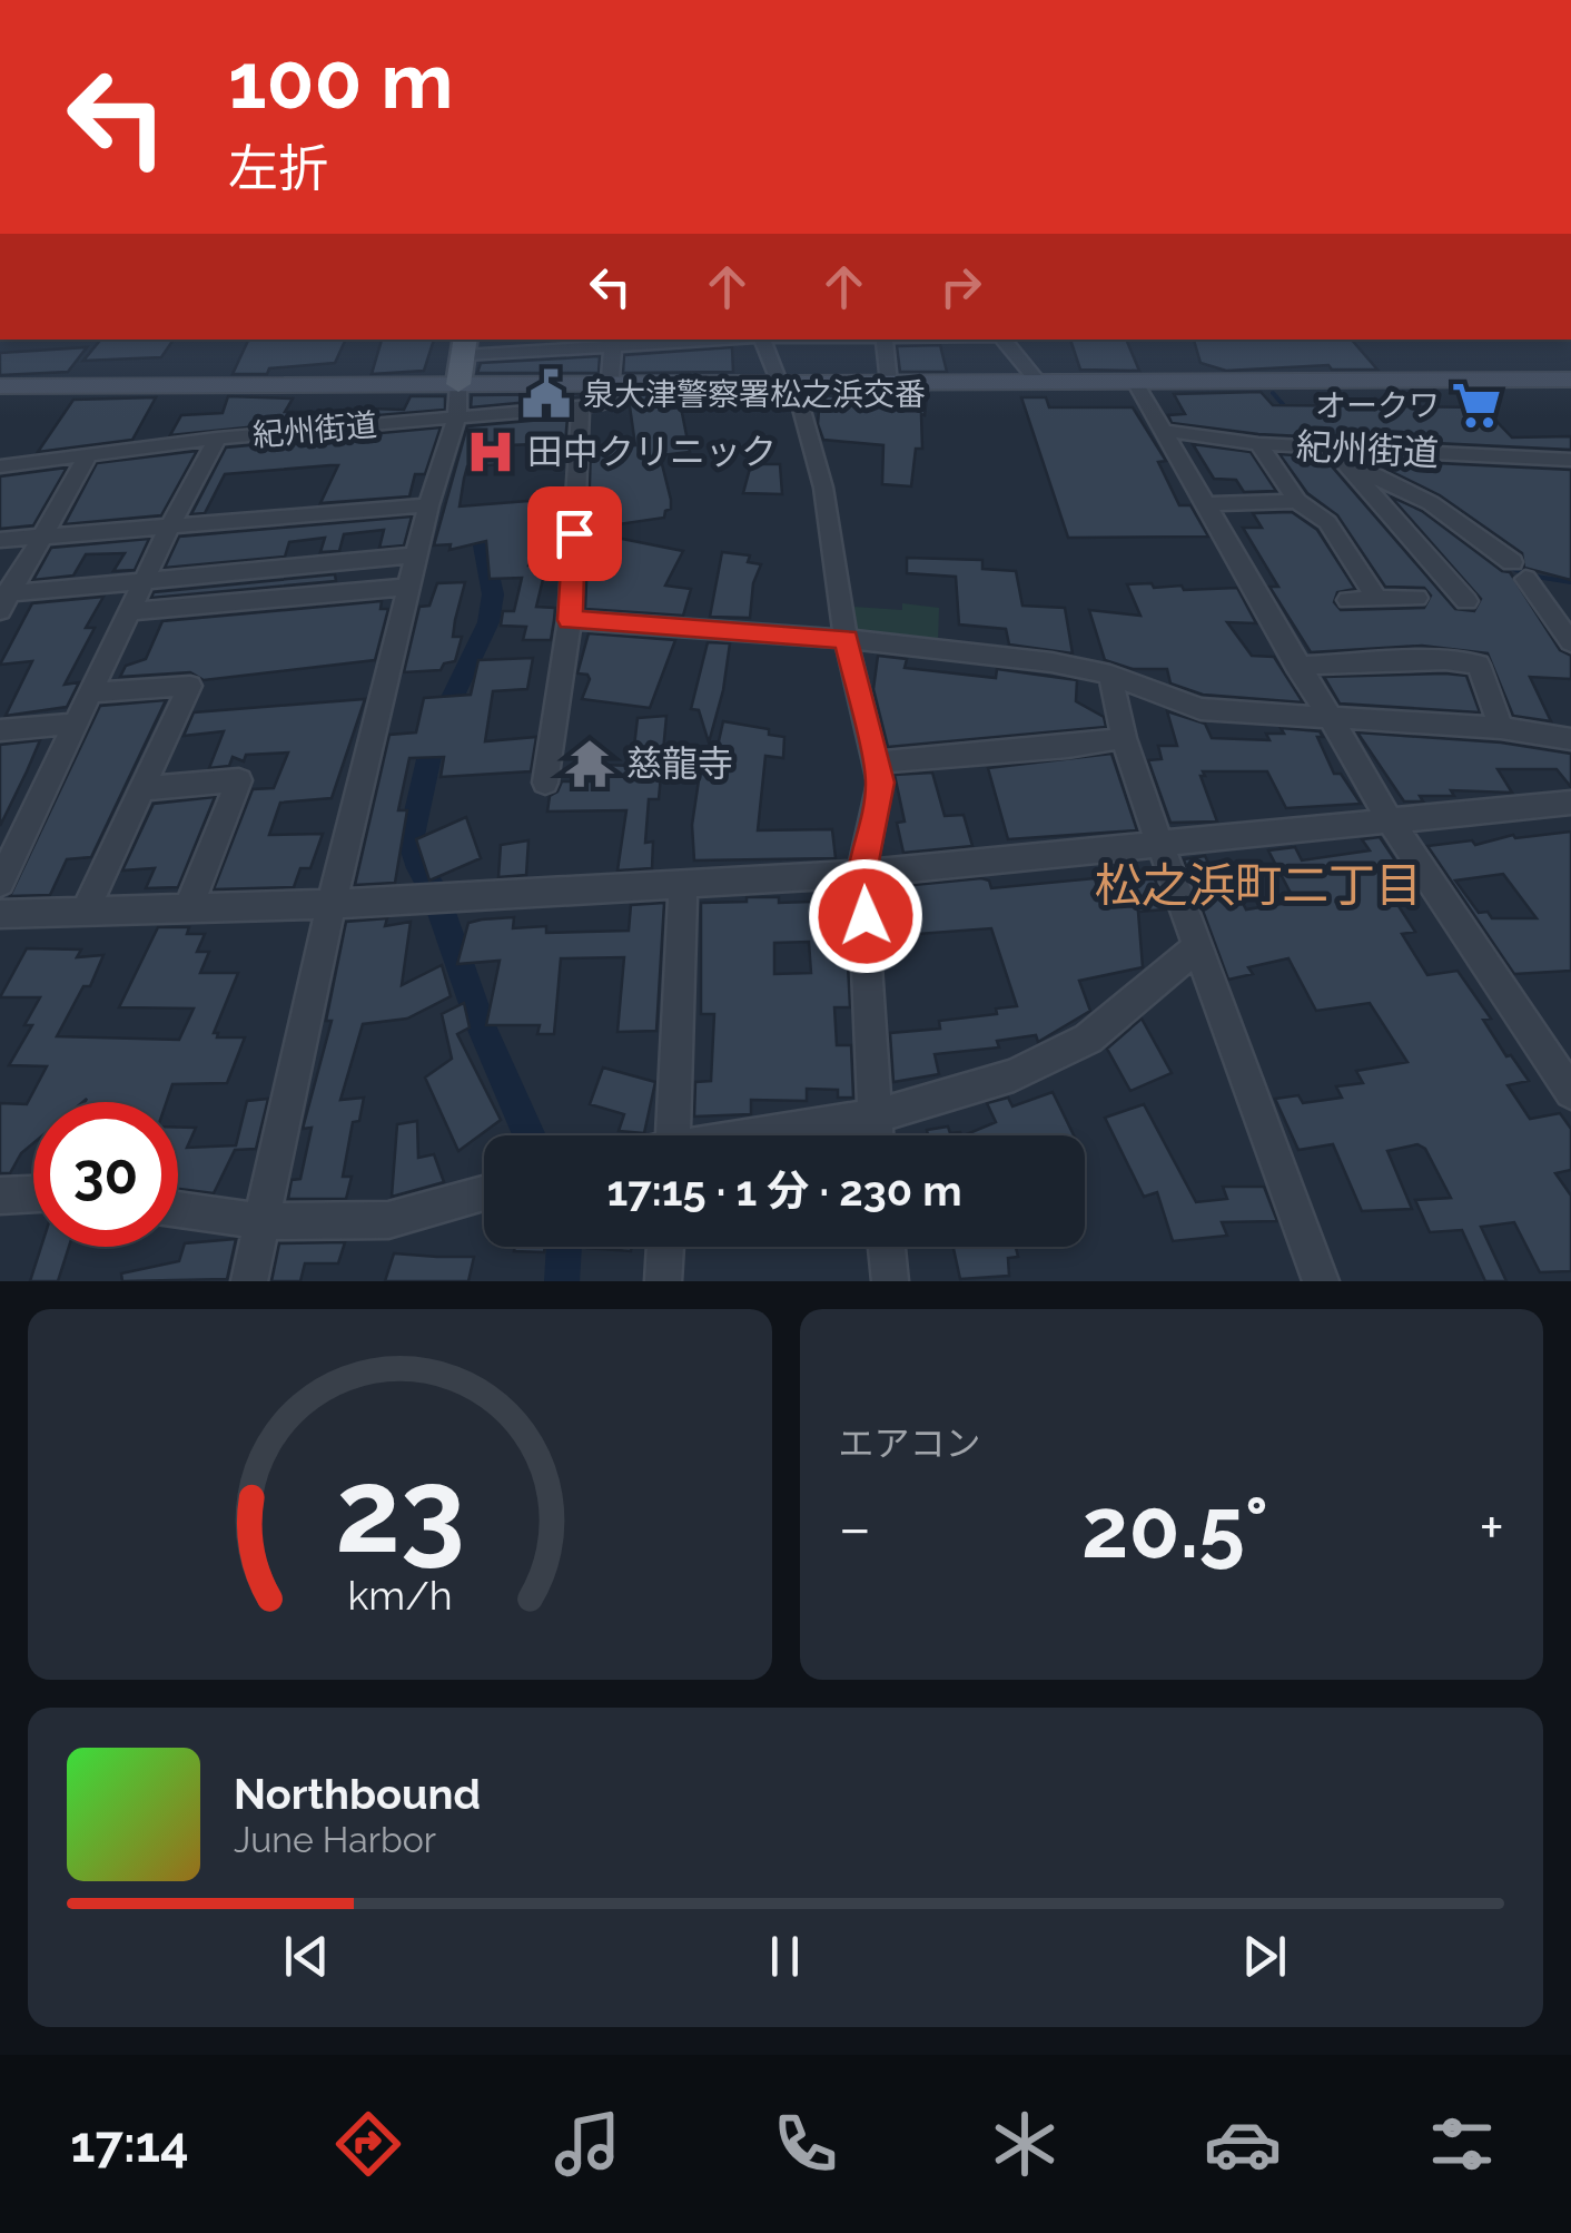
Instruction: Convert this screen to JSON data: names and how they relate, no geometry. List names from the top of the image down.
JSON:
{
  "streets": {
    "street": ["紀州街道"]
  },
  "districts": ["松之浜町二丁目"],
  "places": {
    "public building": ["泉大津警察署松之浜交番"],
    "supermarket": ["オークワ"],
    "hospital": ["田中クリニック"],
    "temple": ["慈龍寺"]
  },
  "page": {
    "turn": ["100 m", "左折"],
    "limit": "30",
    "trip": "17:15 · 1 分 · 230 m",
    "tile": "エアコン",
    "heat": ["−", "20.5°", "+"],
    "song": ["Northbound", "June Harbor"],
    "tabs": "17:14",
    "gauge": ["23", "km/h"]
  }
}
